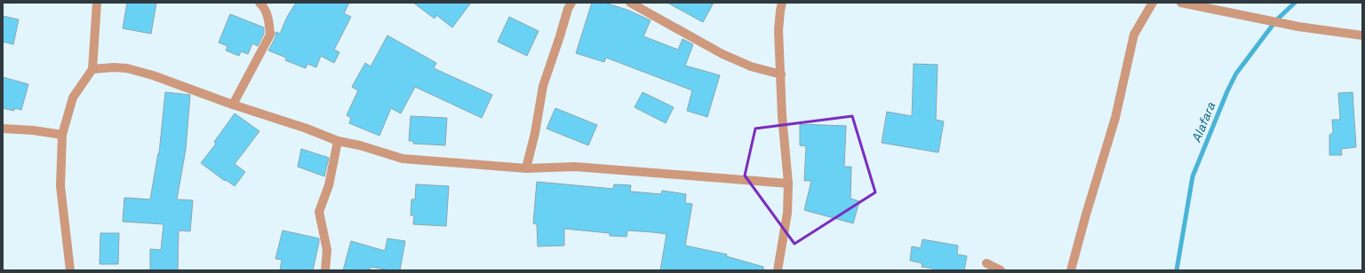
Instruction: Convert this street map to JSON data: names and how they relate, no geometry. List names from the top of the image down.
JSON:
{
  "water": ["Alafara"]
}
